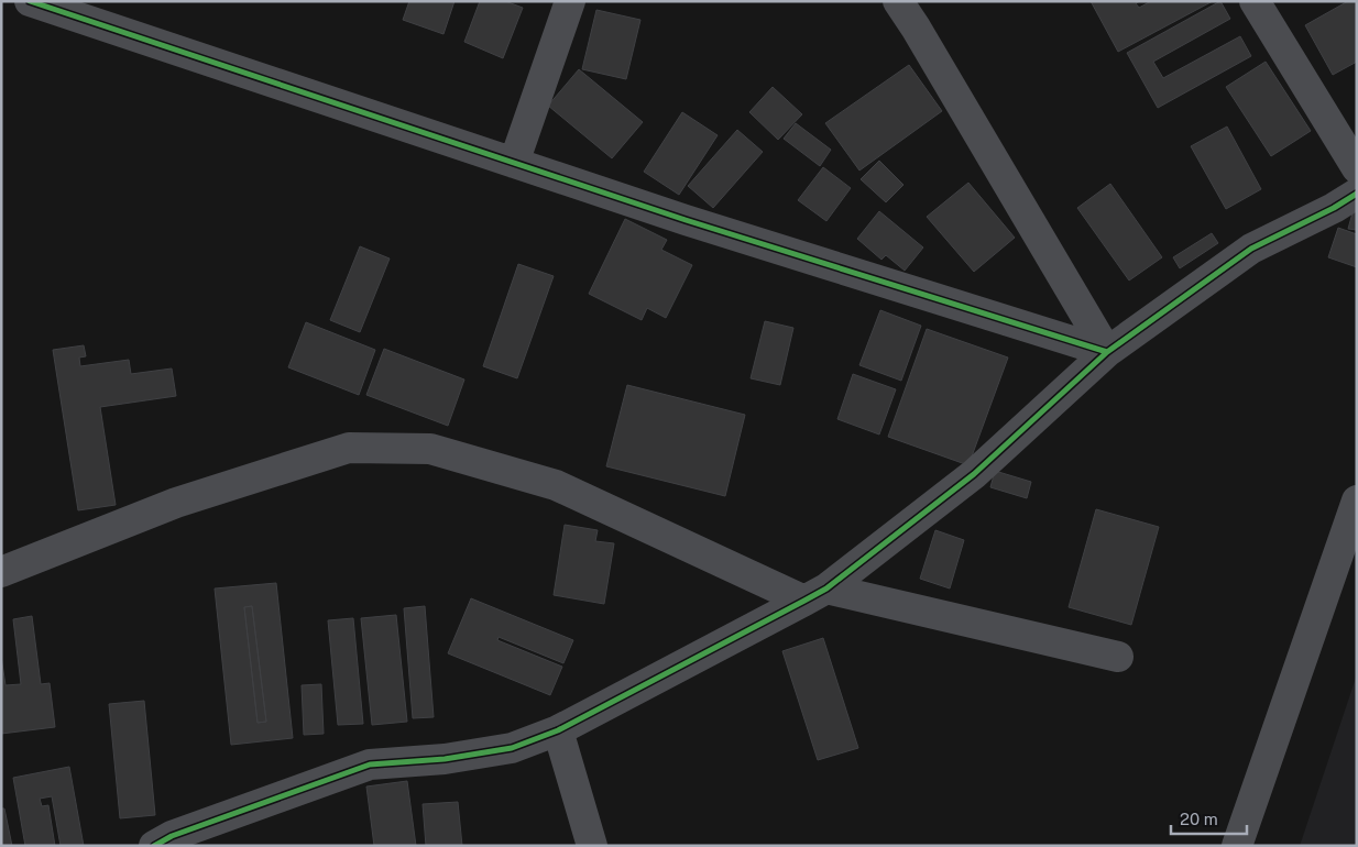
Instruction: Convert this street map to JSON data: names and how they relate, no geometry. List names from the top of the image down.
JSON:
{
  "scale_bar": "20 m"
}
